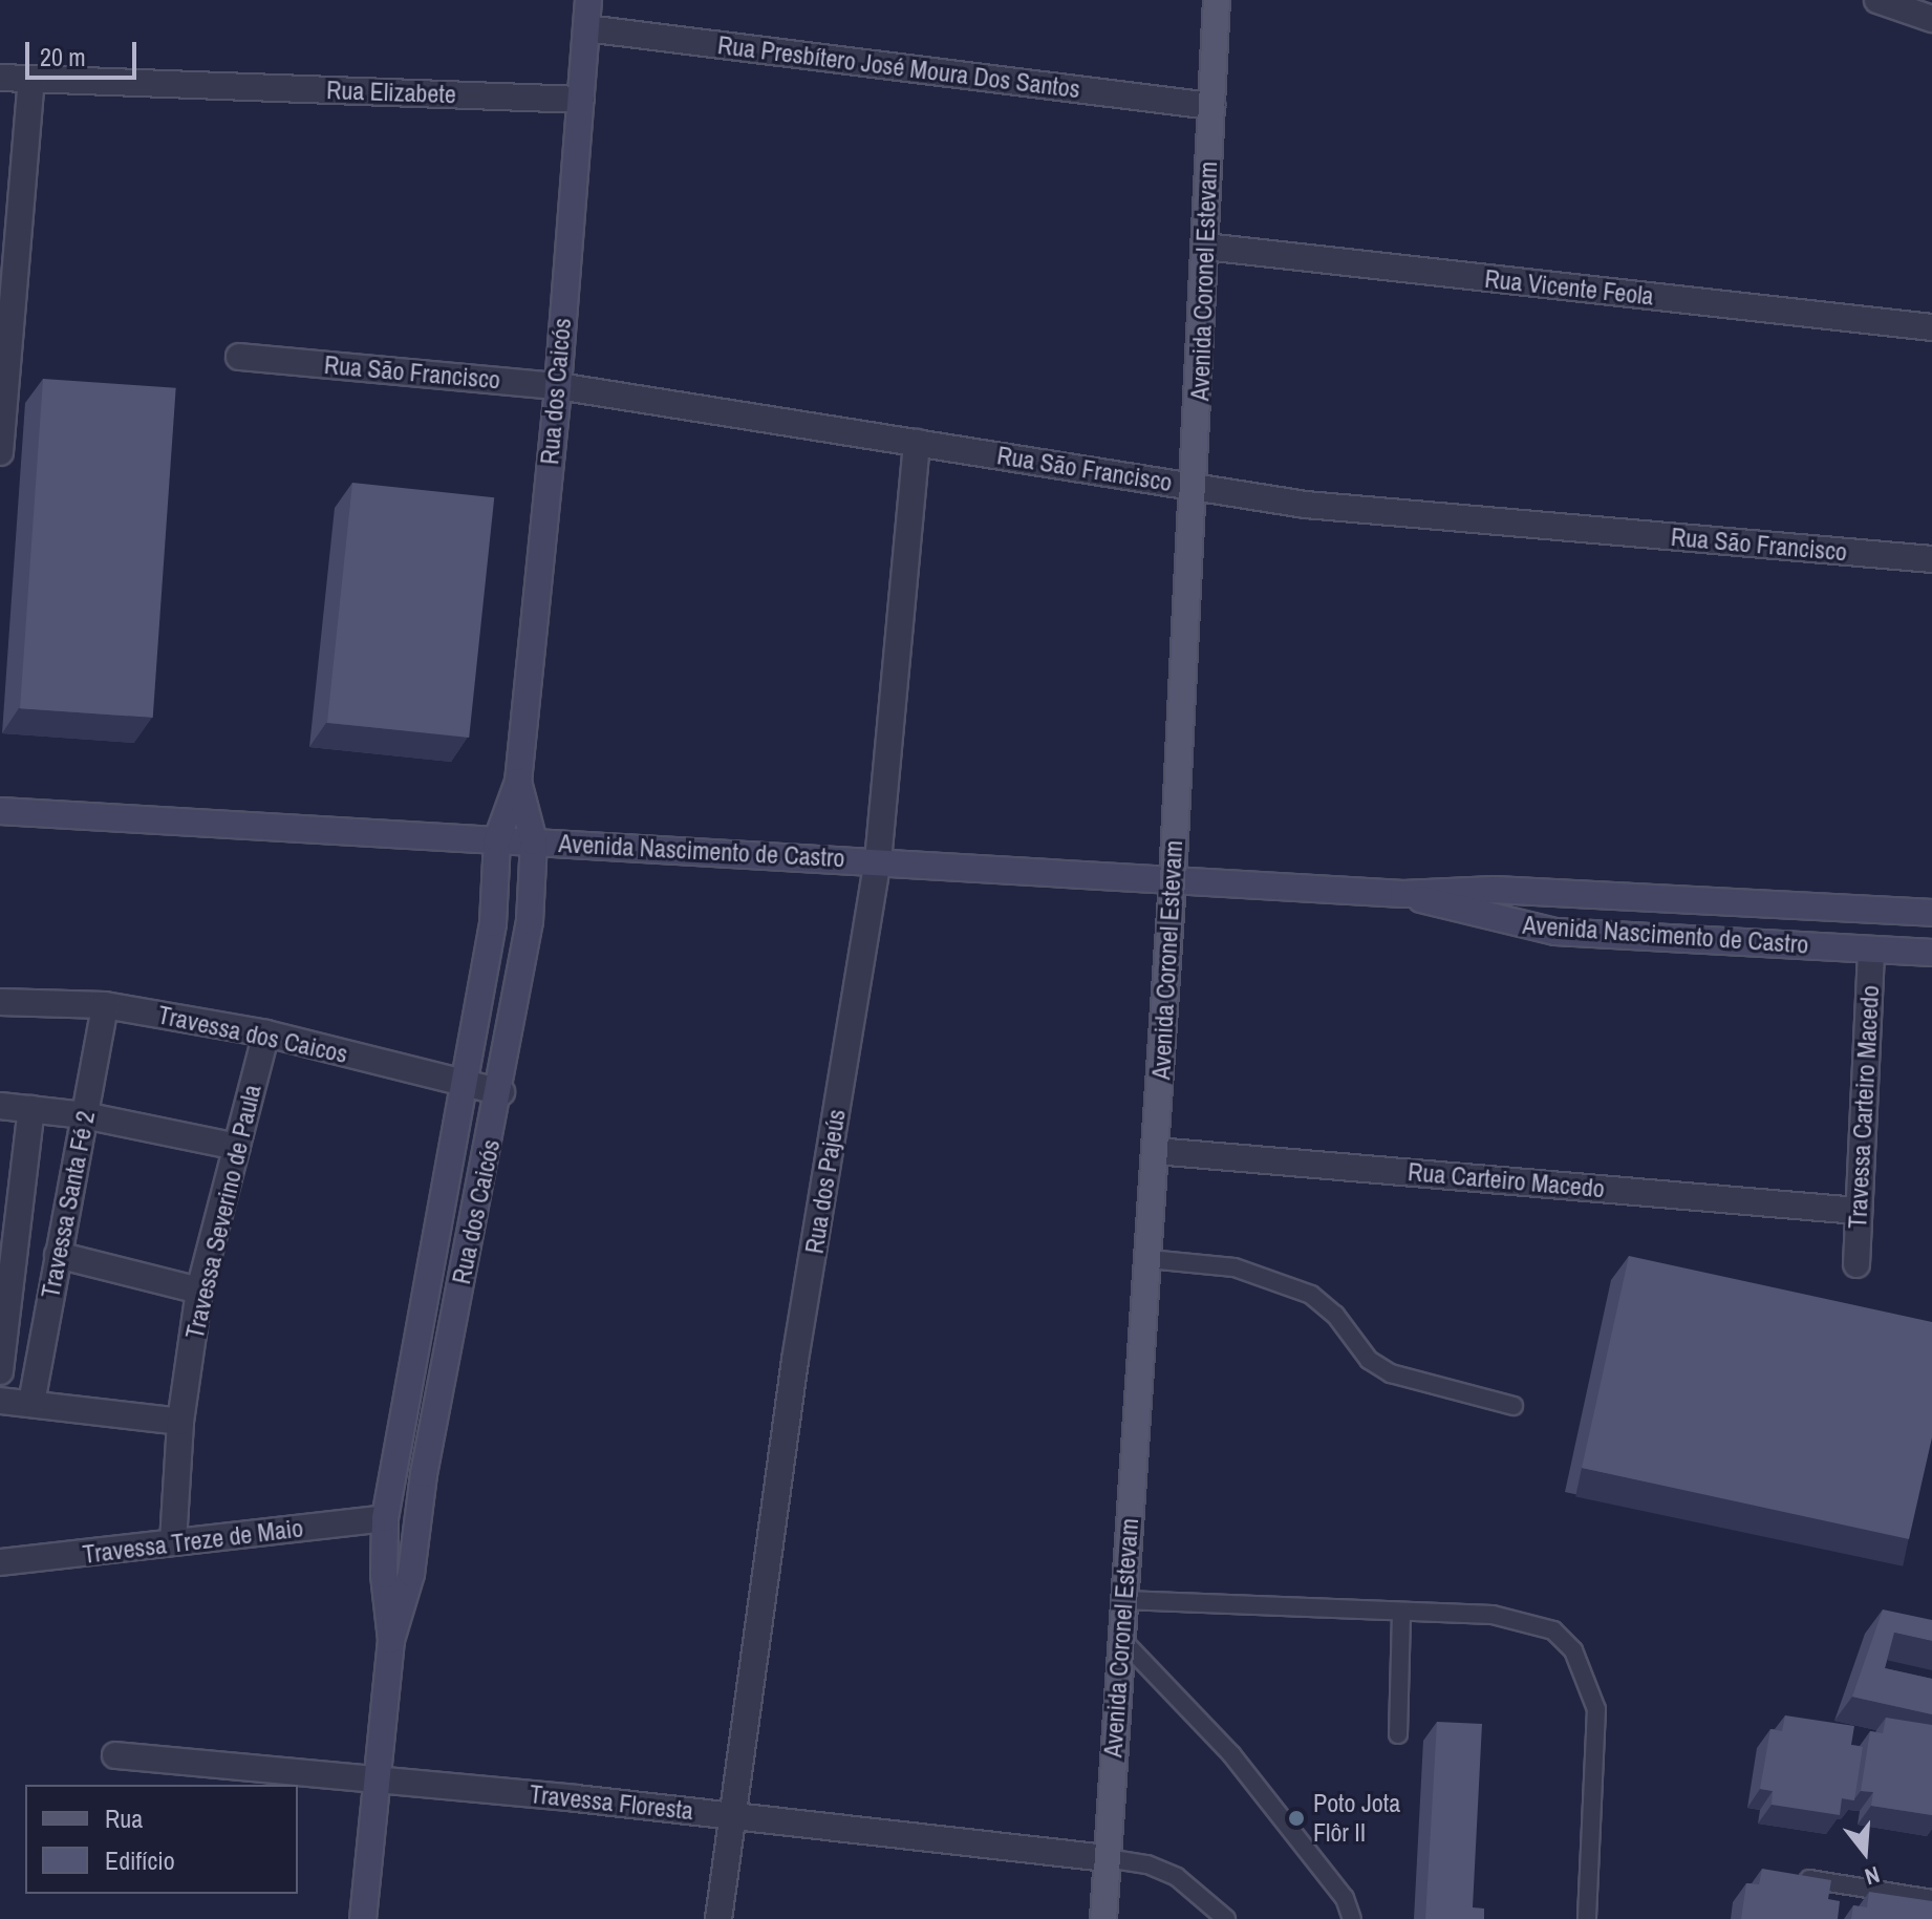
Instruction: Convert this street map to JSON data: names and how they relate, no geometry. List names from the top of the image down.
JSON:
{
  "streets": {
    "main road": ["Avenida Coronel Estevam"],
    "street": [
      "Rua Presbítero José Moura Dos Santos",
      "Rua Elizabete",
      "Rua Vicente Feola",
      "Rua São Francisco",
      "Rua dos Caicós",
      "Avenida Nascimento de Castro",
      "Travessa dos Caicos",
      "Travessa Carteiro Macedo",
      "Rua Carteiro Macedo",
      "Rua dos Pajeús",
      "Travessa Santa Fé 2",
      "Travessa Severino de Paula",
      "Travessa Treze de Maio",
      "Travessa Floresta"
    ]
  },
  "crossings": [
    ["Rua Presbítero José Moura Dos Santos", "Avenida Coronel Estevam"],
    ["Rua Presbítero José Moura Dos Santos", "Rua dos Caicós"],
    ["Rua Elizabete", "Rua dos Caicós"],
    ["Avenida Coronel Estevam", "Rua Vicente Feola"],
    ["Avenida Coronel Estevam", "Rua São Francisco"],
    ["Avenida Coronel Estevam", "Avenida Nascimento de Castro"],
    ["Avenida Coronel Estevam", "Rua Carteiro Macedo"],
    ["Avenida Coronel Estevam", "Travessa Floresta"],
    ["Rua São Francisco", "Rua dos Caicós"],
    ["Rua São Francisco", "Rua dos Pajeús"],
    ["Rua dos Caicós", "Avenida Nascimento de Castro"],
    ["Rua dos Caicós", "Travessa dos Caicos"],
    ["Rua dos Caicós", "Travessa Treze de Maio"],
    ["Rua dos Caicós", "Travessa Floresta"],
    ["Avenida Nascimento de Castro", "Travessa Carteiro Macedo"],
    ["Avenida Nascimento de Castro", "Rua dos Pajeús"],
    ["Travessa dos Caicos", "Travessa Santa Fé 2"],
    ["Travessa dos Caicos", "Travessa Severino de Paula"],
    ["Travessa Carteiro Macedo", "Rua Carteiro Macedo"],
    ["Rua dos Pajeús", "Travessa Floresta"],
    ["Travessa Severino de Paula", "Travessa Treze de Maio"]
  ],
  "places": ["Poto Jota Flôr II"],
  "legend": ["Rua", "Edifício"],
  "scale_bar": "20 m",
  "north": "bottom"
}
